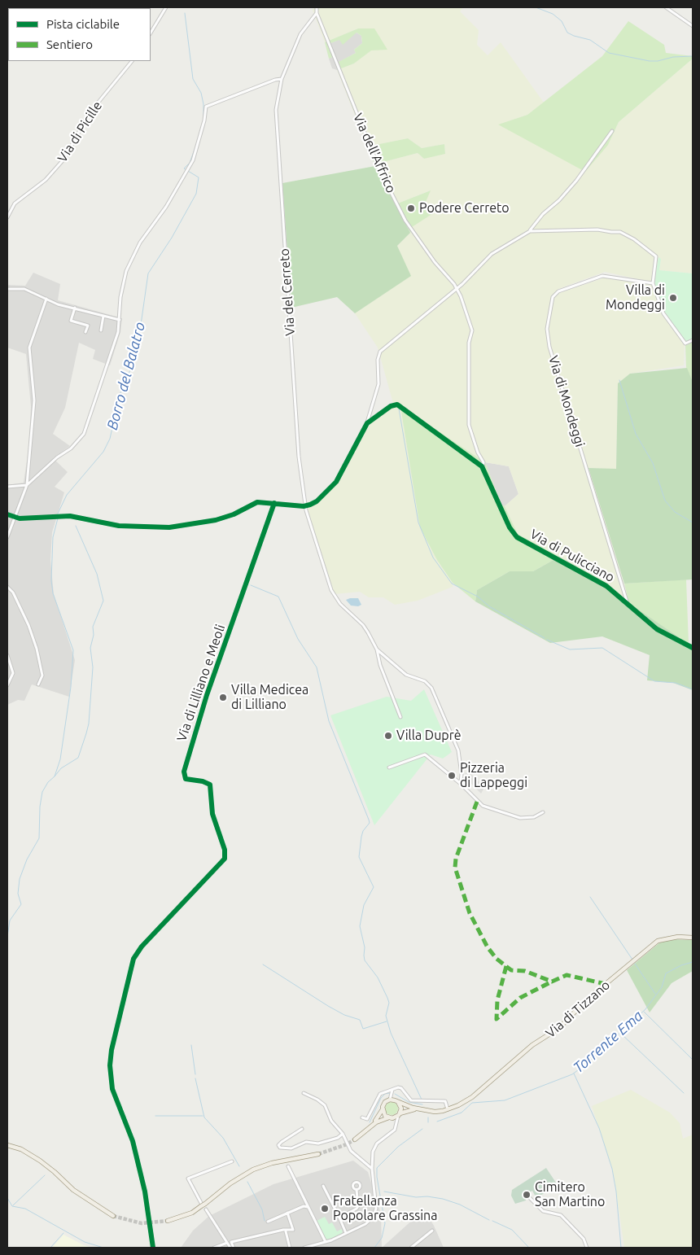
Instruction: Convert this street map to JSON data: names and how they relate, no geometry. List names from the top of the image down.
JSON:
{
  "streets": {
    "main road": ["Via di Tizzano"],
    "street": [
      "Via di Picille",
      "Via dell'Affrico",
      "Via del Cerreto",
      "Via di Mondeggi",
      "Via di Pulicciano",
      "Via di Lilliano e Meoli"
    ]
  },
  "crossings": [
    ["Via dell'Affrico", "Via del Cerreto"],
    ["Via del Cerreto", "Via di Pulicciano"],
    ["Via di Mondeggi", "Via di Pulicciano"]
  ],
  "water": ["Borro del Balatro", "Torrente Ema"],
  "places": [
    "Podere Cerreto",
    "Villa di Mondeggi",
    "Villa Medicea di Lilliano",
    "Villa Duprè",
    "Pizzeria di Lappeggi",
    "Cimitero San Martino",
    "Fratellanza Popolare Grassina"
  ],
  "legend": ["Pista ciclabile", "Sentiero"]
}
